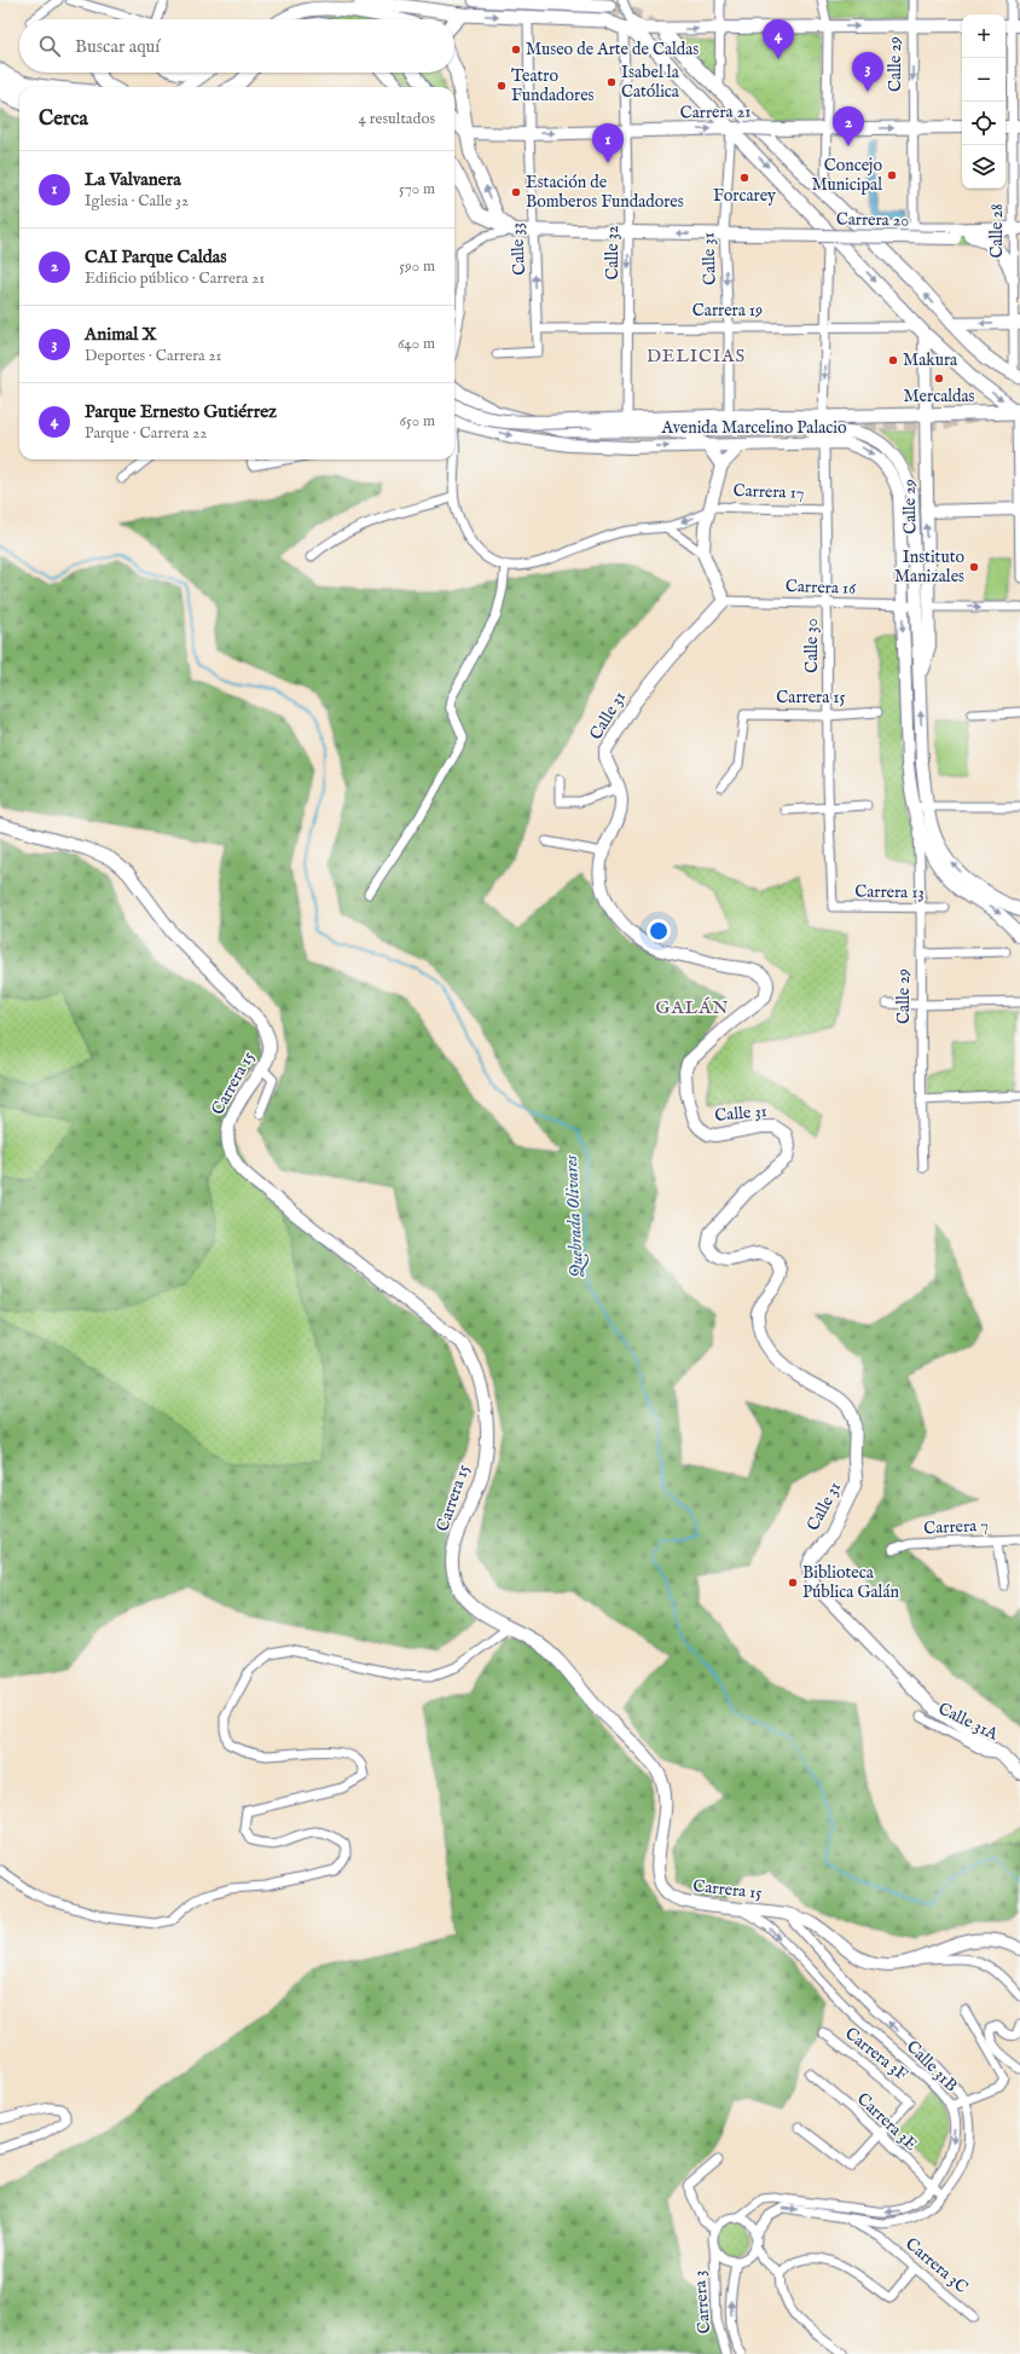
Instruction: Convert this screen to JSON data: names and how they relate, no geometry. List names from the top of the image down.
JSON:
{
  "streets": {
    "main road": [
      "Calle 29",
      "Carrera 21",
      "Carrera 20",
      "Calle 31",
      "Avenida Marcelino Palacio",
      "Carrera 15"
    ],
    "street": [
      "Calle 28",
      "Calle 33",
      "Calle 32",
      "Carrera 19",
      "Carrera 17",
      "Carrera 16",
      "Calle 30",
      "Carrera 13",
      "Carrera 7",
      "Calle 31A",
      "Carrera 3F",
      "Calle 31B",
      "Carrera 3E",
      "Carrera 3C",
      "Carrera 3"
    ]
  },
  "crossings": [
    ["Calle 29", "Carrera 21"],
    ["Calle 29", "Carrera 19"],
    ["Calle 29", "Avenida Marcelino Palacio"],
    ["Calle 29", "Carrera 16"],
    ["Calle 29", "Carrera 13"],
    ["Carrera 21", "Calle 33"],
    ["Carrera 21", "Calle 32"],
    ["Carrera 21", "Calle 31"],
    ["Carrera 20", "Calle 28"],
    ["Carrera 20", "Calle 33"],
    ["Carrera 20", "Calle 32"],
    ["Carrera 20", "Calle 31"],
    ["Calle 33", "Carrera 19"],
    ["Calle 32", "Carrera 19"],
    ["Calle 32", "Avenida Marcelino Palacio"],
    ["Calle 31", "Carrera 19"],
    ["Calle 31", "Avenida Marcelino Palacio"],
    ["Calle 31", "Carrera 16"],
    ["Calle 31", "Calle 31A"],
    ["Avenida Marcelino Palacio", "Carrera 16"],
    ["Avenida Marcelino Palacio", "Calle 30"],
    ["Carrera 17", "Calle 30"],
    ["Carrera 16", "Calle 30"],
    ["Calle 30", "Carrera 15"],
    ["Calle 30", "Carrera 13"],
    ["Carrera 15", "Calle 31B"],
    ["Carrera 3F", "Carrera 3E"],
    ["Calle 31B", "Carrera 3E"],
    ["Calle 31B", "Carrera 3C"],
    ["Calle 31B", "Carrera 3"]
  ],
  "districts": ["DELICIAS", "GALÁN"],
  "water": ["Quebrada Olivares"],
  "places": [
    "Museo de Arte de Caldas",
    "Isabel la Católica",
    "Teatro Fundadores",
    "Concejo Municipal",
    "Forcarey",
    "Estación de Bomberos Fundadores",
    "Makura",
    "Mercaldas",
    "Instituto Manizales",
    "Biblioteca Pública Galán"
  ],
  "page": {
    "map_buttons": ["+", "−"],
    "pins": [
      "4",
      "3",
      "2",
      "1"
    ],
    "search": "Buscar aquí",
    "heading": ["Cerca", "4 resultados"],
    "list": [
      {
        "mark": "1",
        "name": "La Valvanera",
        "note": "Iglesia · Calle 32",
        "value": "570 m"
      },
      {
        "mark": "2",
        "name": "CAI Parque Caldas",
        "note": "Edificio público · Carrera 21",
        "value": "590 m"
      },
      {
        "mark": "3",
        "name": "Animal X",
        "note": "Deportes · Carrera 21",
        "value": "640 m"
      },
      {
        "mark": "4",
        "name": "Parque Ernesto Gutiérrez",
        "note": "Parque · Carrera 22",
        "value": "650 m"
      }
    ]
  }
}
